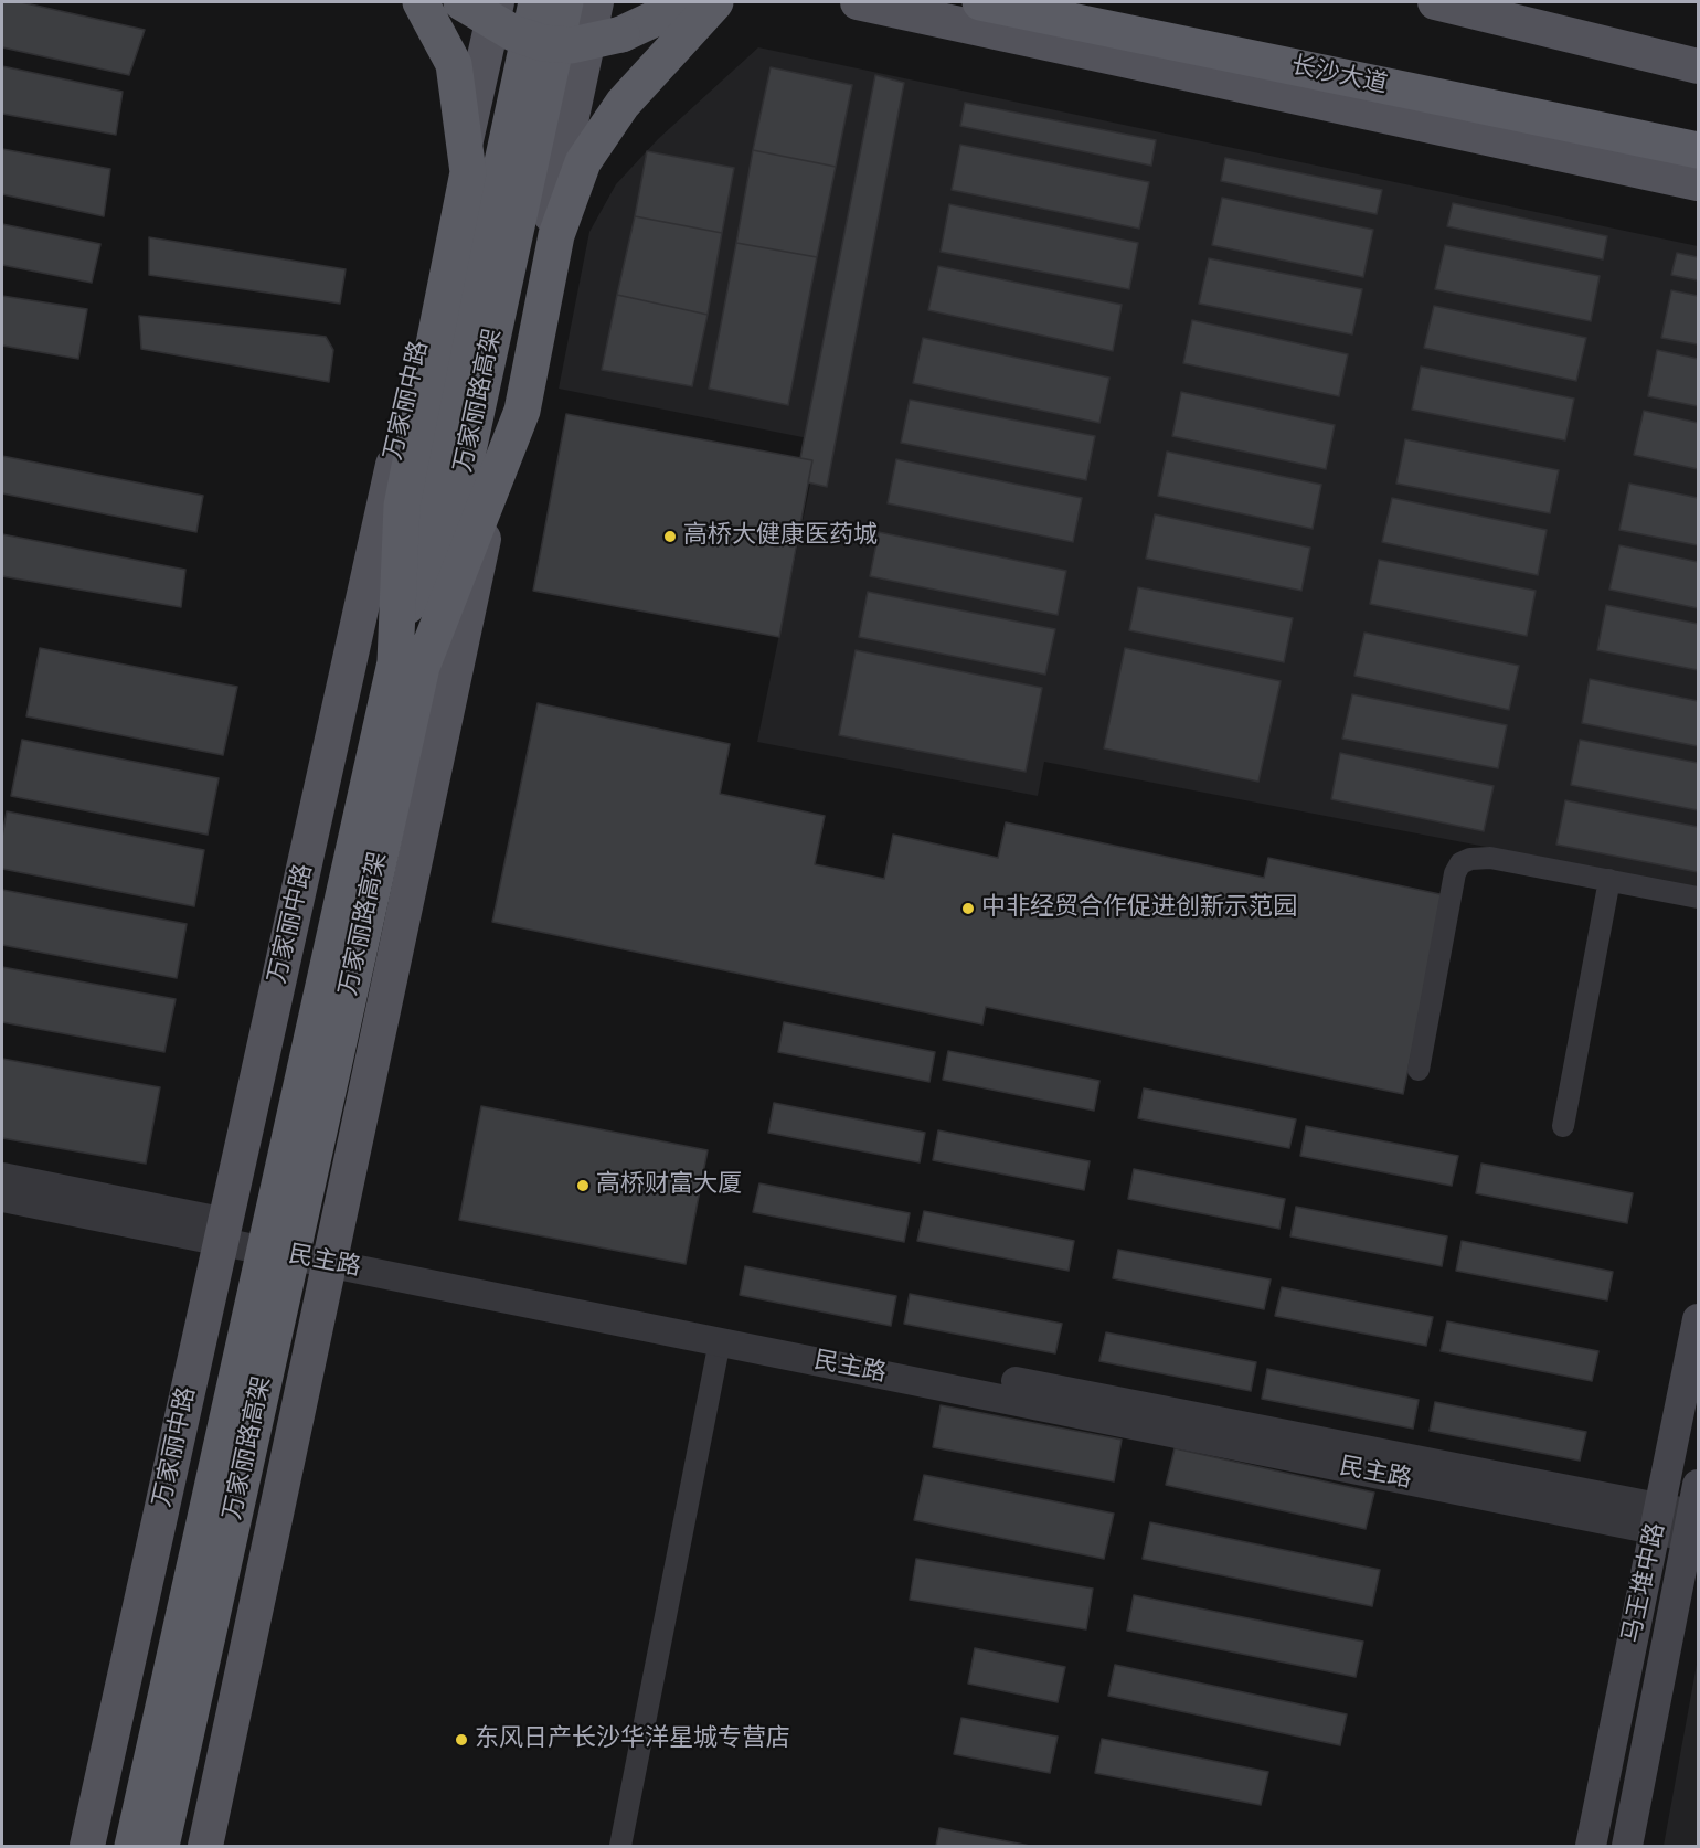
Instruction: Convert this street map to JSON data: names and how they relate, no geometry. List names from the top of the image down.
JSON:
{
  "streets": {
    "highway": ["长沙大道", "万家丽路高架"],
    "main road": ["万家丽中路", "马王堆中路"],
    "street": ["民主路"]
  },
  "crossings": [
    ["万家丽中路", "民主路"],
    ["民主路", "马王堆中路"]
  ],
  "places": [
    "高桥大健康医药城",
    "中非经贸合作促进创新示范园",
    "高桥财富大厦",
    "东风日产长沙华洋星城专营店"
  ]
}
